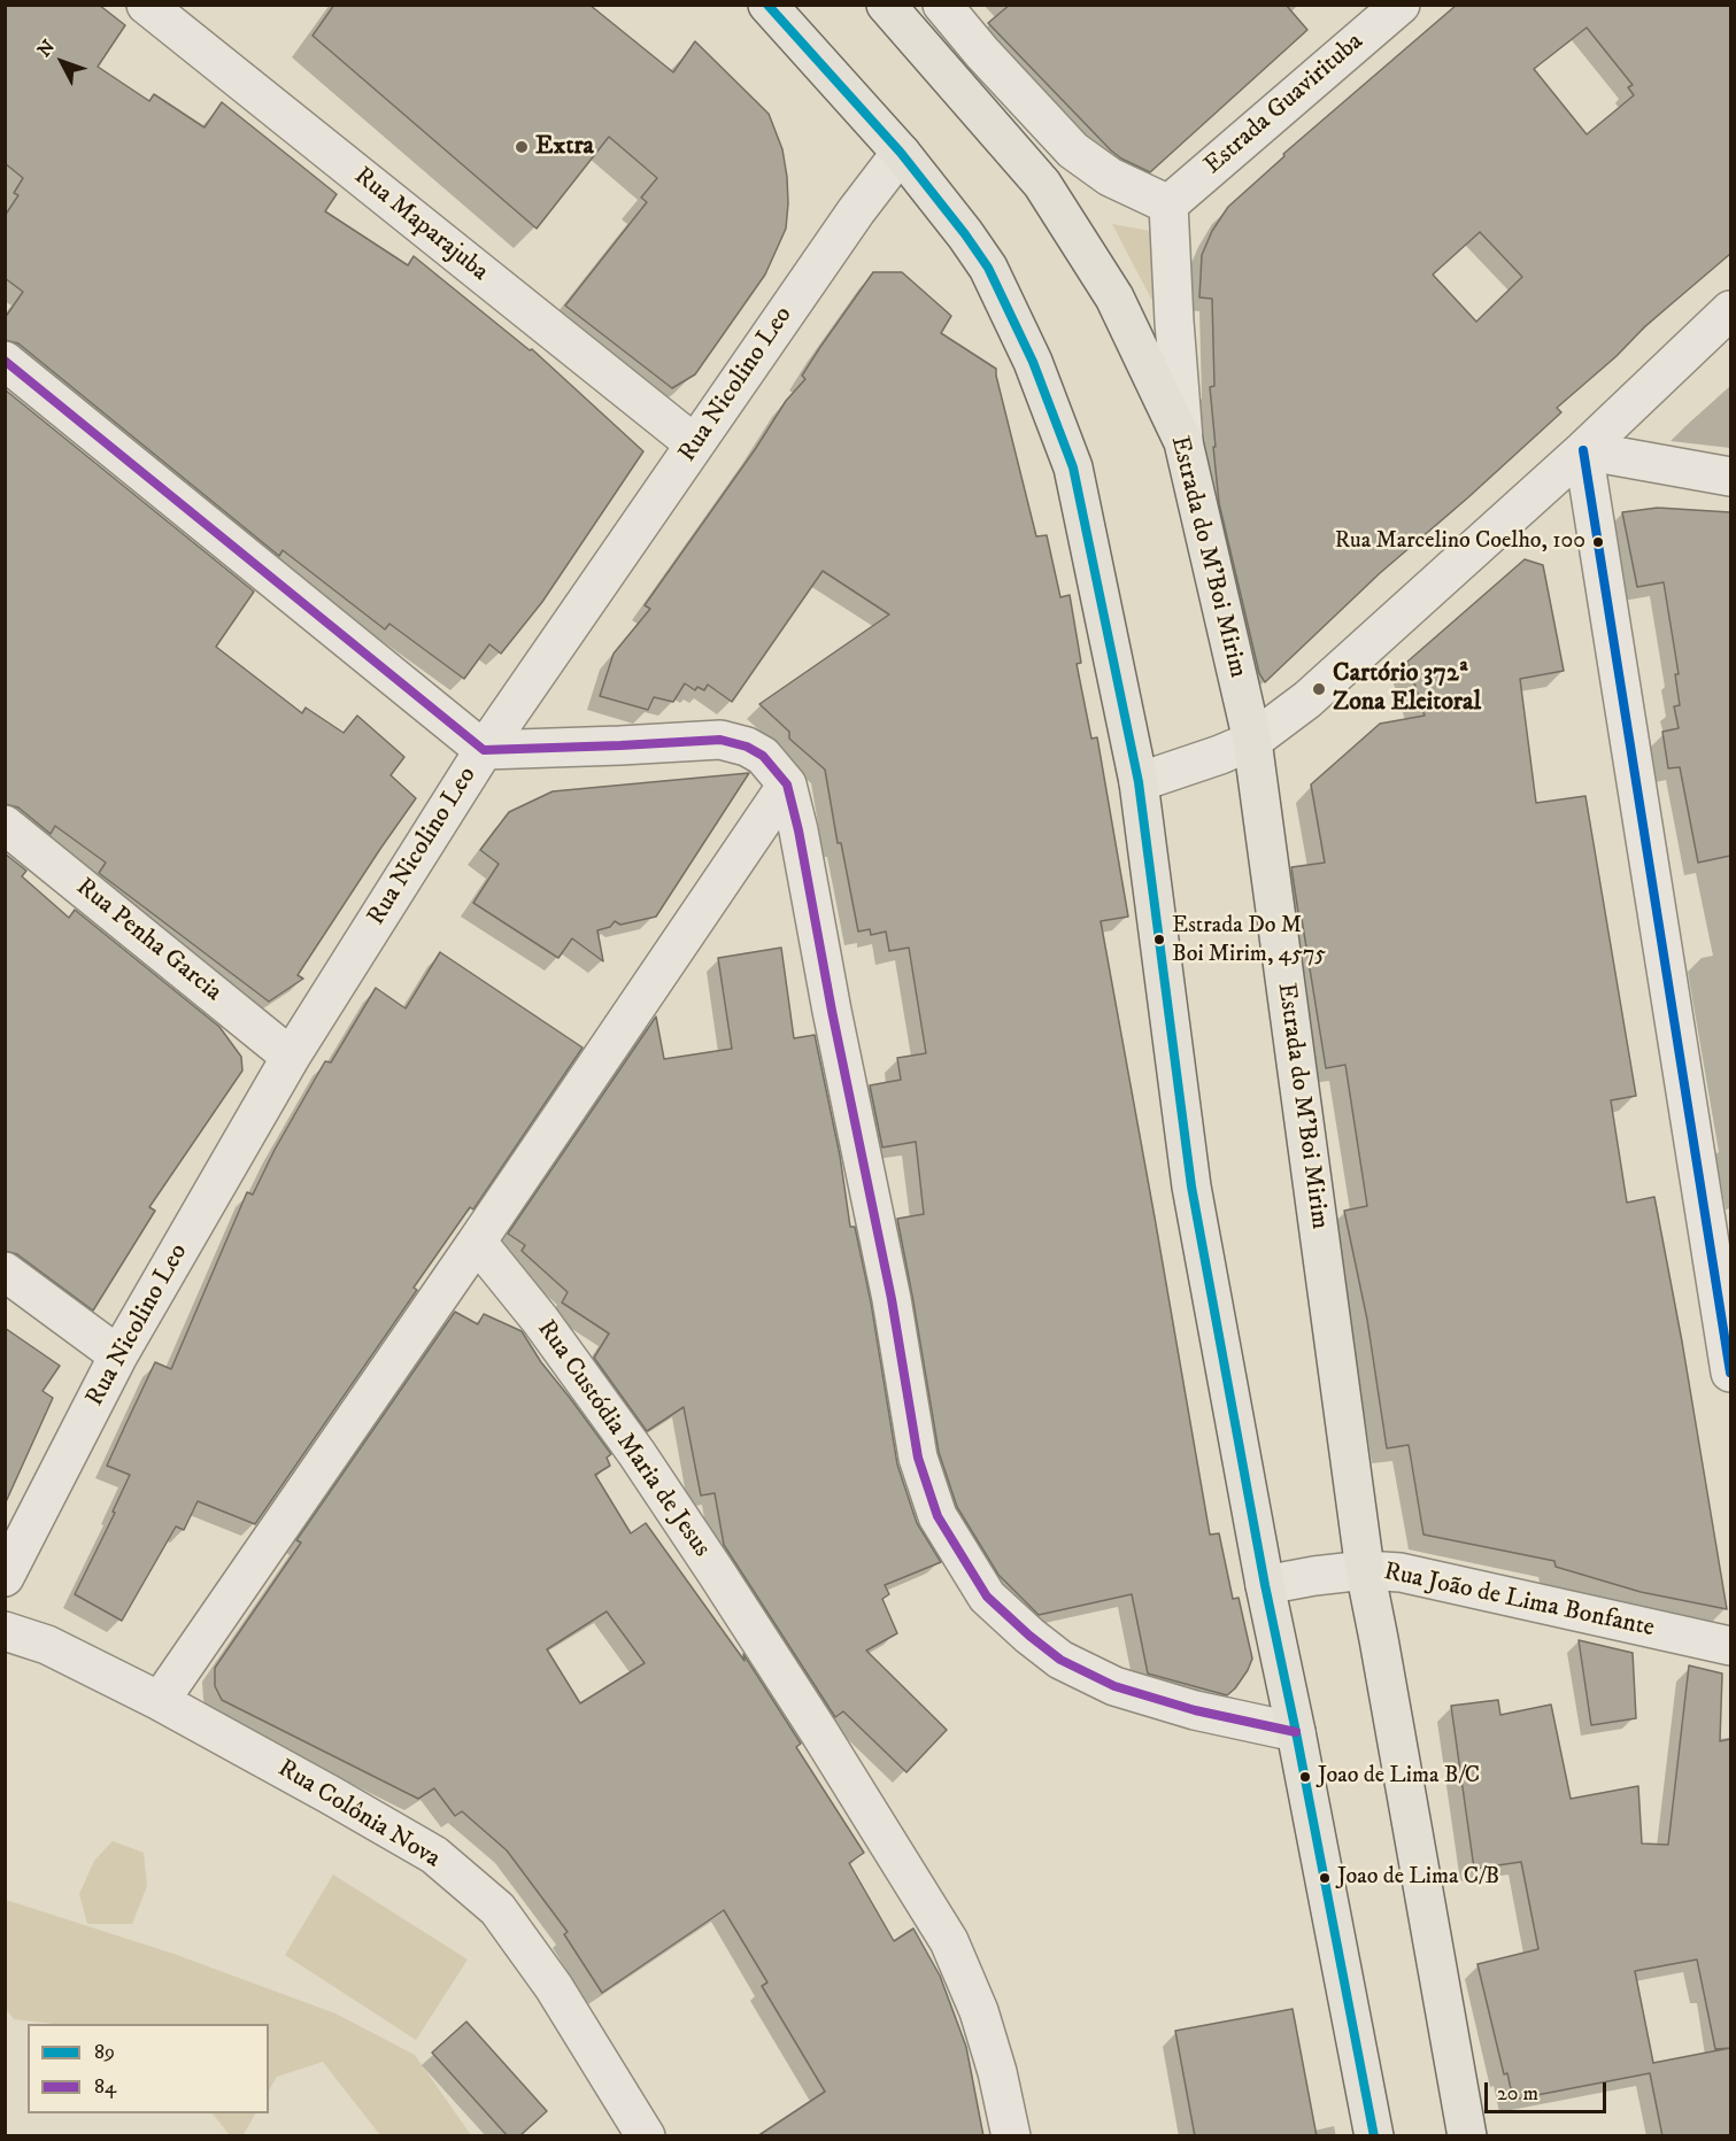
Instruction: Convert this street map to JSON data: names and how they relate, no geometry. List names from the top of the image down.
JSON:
{
  "streets": {
    "main road": ["Estrada do M'Boi Mirim"],
    "street": [
      "Estrada Guavirituba",
      "Rua Maparajuba",
      "Rua Nicolino Leo",
      "Rua Penha Garcia",
      "Rua Custódia Maria de Jesus",
      "Rua João de Lima Bonfante",
      "Rua Colônia Nova"
    ]
  },
  "crossings": [
    ["Rua Maparajuba", "Rua Nicolino Leo"],
    ["Rua Nicolino Leo", "Rua Penha Garcia"],
    ["Estrada do M'Boi Mirim", "Rua João de Lima Bonfante"]
  ],
  "places": [
    "Extra",
    "Rua Marcelino Coelho, 100",
    "Cartório 372ª Zona Eleitoral",
    "Estrada Do M Boi Mirim, 4575",
    "Joao de Lima B/C",
    "Joao de Lima C/B"
  ],
  "lines": ["transit line 89", "transit line 84"],
  "legend": ["89", "84"],
  "scale_bar": "20 m",
  "north": "top left"
}
